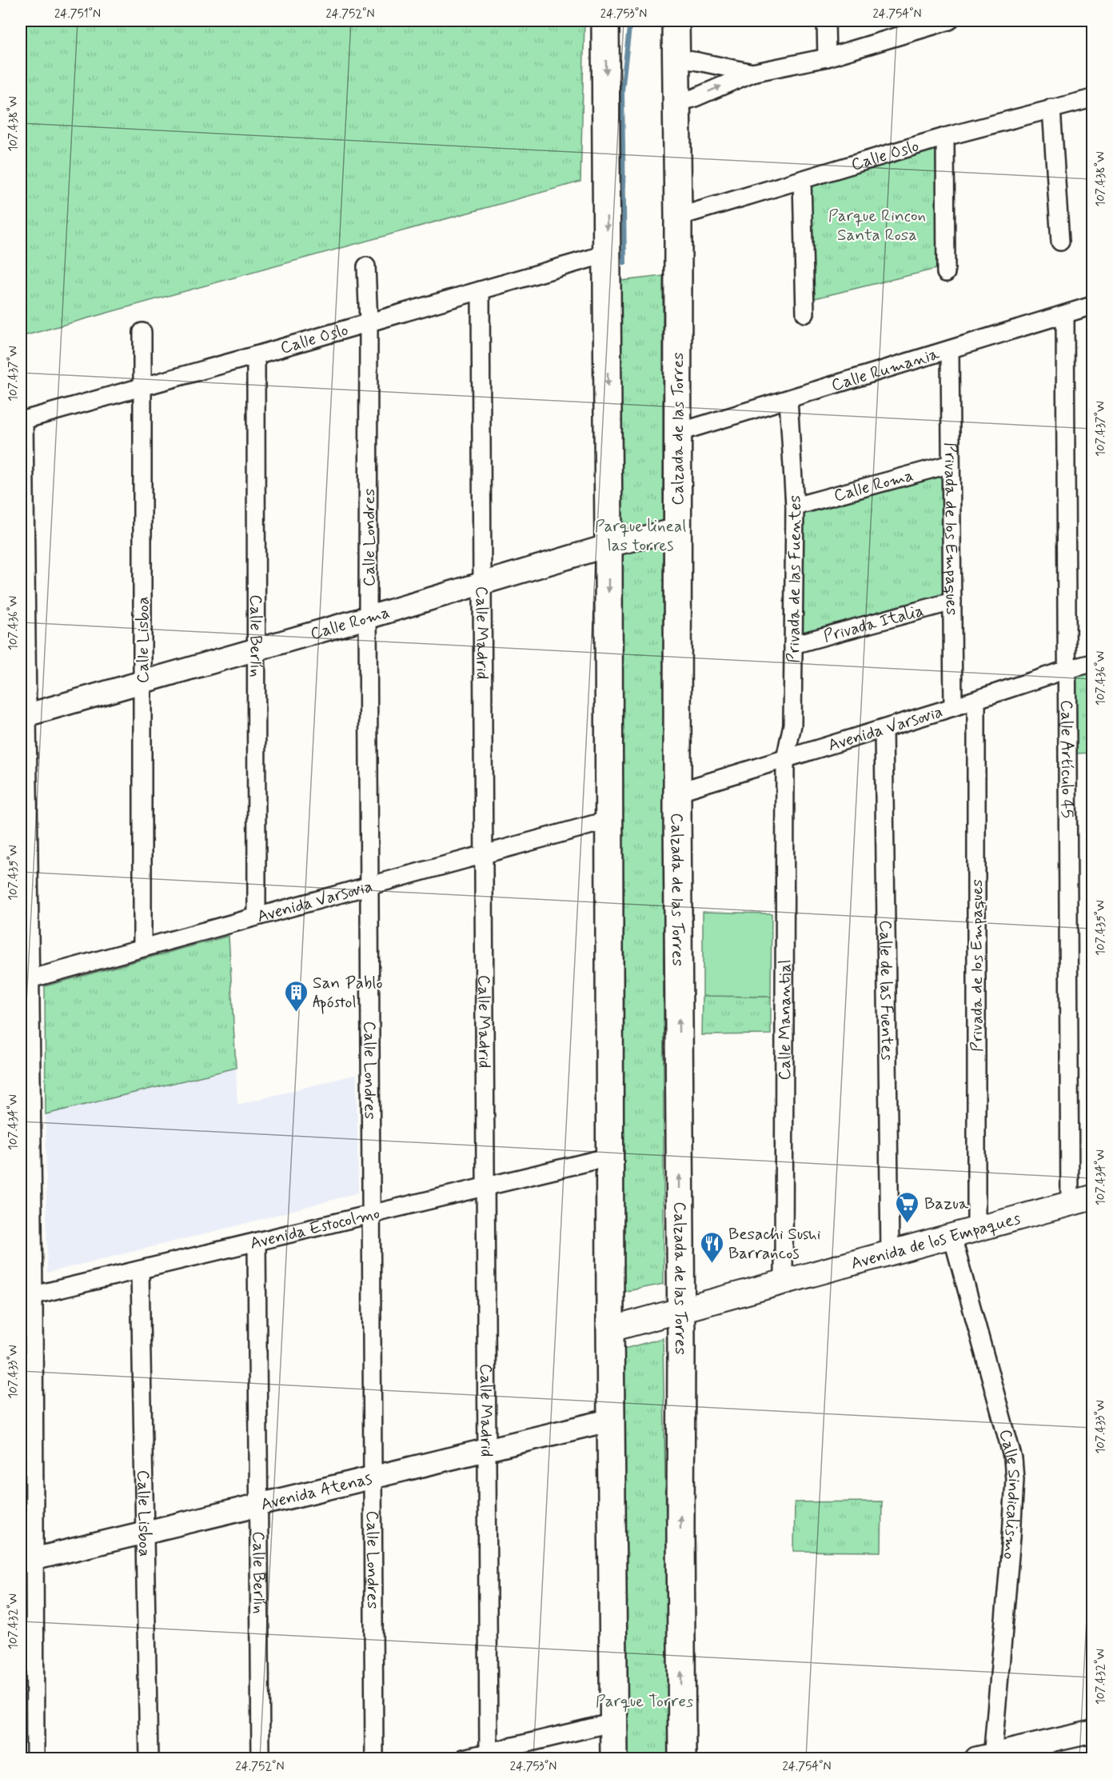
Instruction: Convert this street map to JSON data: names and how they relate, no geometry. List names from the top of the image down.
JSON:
{
  "streets": {
    "main road": ["Calzada de las Torres", "Avenida de los Empaques"],
    "street": [
      "Calle Oslo",
      "Calle Rumania",
      "Calle Roma",
      "Privada de los Empaques",
      "Calle Londres",
      "Privada de las Fuentes",
      "Privada Italia",
      "Calle Madrid",
      "Calle Berlín",
      "Calle Lisboa",
      "Avenida Varsovia",
      "Calle Artículo 45",
      "Calle de las Fuentes",
      "Calle Manantial",
      "Avenida Estocolmo",
      "Avenida Atenas",
      "Calle Sindicalismo"
    ]
  },
  "crossings": [
    ["Calle Oslo", "Calzada de las Torres"],
    ["Calle Oslo", "Calle Londres"],
    ["Calle Oslo", "Calle Madrid"],
    ["Calle Oslo", "Calle Berlín"],
    ["Calle Oslo", "Calle Lisboa"],
    ["Calle Rumania", "Calzada de las Torres"],
    ["Calle Rumania", "Privada de los Empaques"],
    ["Calle Rumania", "Privada de las Fuentes"],
    ["Calle Rumania", "Calle Artículo 45"],
    ["Calzada de las Torres", "Calle Roma"],
    ["Calzada de las Torres", "Avenida Varsovia"],
    ["Calzada de las Torres", "Avenida de los Empaques"],
    ["Calle Roma", "Privada de los Empaques"],
    ["Calle Roma", "Calle Londres"],
    ["Calle Roma", "Privada de las Fuentes"],
    ["Calle Roma", "Calle Madrid"],
    ["Calle Roma", "Calle Berlín"],
    ["Calle Roma", "Calle Lisboa"],
    ["Privada de los Empaques", "Privada Italia"],
    ["Privada de los Empaques", "Avenida Varsovia"],
    ["Privada de los Empaques", "Avenida de los Empaques"],
    ["Calle Londres", "Avenida Varsovia"],
    ["Calle Londres", "Avenida Estocolmo"],
    ["Calle Londres", "Avenida Atenas"],
    ["Privada de las Fuentes", "Privada Italia"],
    ["Privada de las Fuentes", "Avenida Varsovia"],
    ["Privada de las Fuentes", "Calle Manantial"],
    ["Calle Madrid", "Avenida Varsovia"],
    ["Calle Madrid", "Avenida Estocolmo"],
    ["Calle Madrid", "Avenida Atenas"],
    ["Calle Berlín", "Avenida Varsovia"],
    ["Calle Berlín", "Avenida Estocolmo"],
    ["Calle Berlín", "Avenida Atenas"],
    ["Calle Lisboa", "Avenida Varsovia"],
    ["Calle Lisboa", "Avenida Estocolmo"],
    ["Calle Lisboa", "Avenida Atenas"],
    ["Avenida Varsovia", "Calle Artículo 45"],
    ["Avenida Varsovia", "Calle de las Fuentes"],
    ["Avenida Varsovia", "Calle Manantial"],
    ["Calle Artículo 45", "Avenida de los Empaques"],
    ["Calle de las Fuentes", "Avenida de los Empaques"],
    ["Calle Manantial", "Avenida de los Empaques"],
    ["Avenida de los Empaques", "Calle Sindicalismo"]
  ],
  "parks": ["Parque Rincon Santa Rosa", "Parque lineal las torres", "Parque Torres"],
  "places": {
    "building": ["San Pablo Apóstol"],
    "supermarket": ["Bazua"],
    "restaurant": ["Besachi Sushi Barrancos"]
  },
  "coordinates": [
    "24.751°N",
    "24.752°N",
    "24.753°N",
    "24.754°N",
    "107.438°W",
    "107.437°W",
    "107.436°W",
    "107.435°W",
    "107.434°W",
    "107.433°W",
    "107.432°W"
  ]
}
